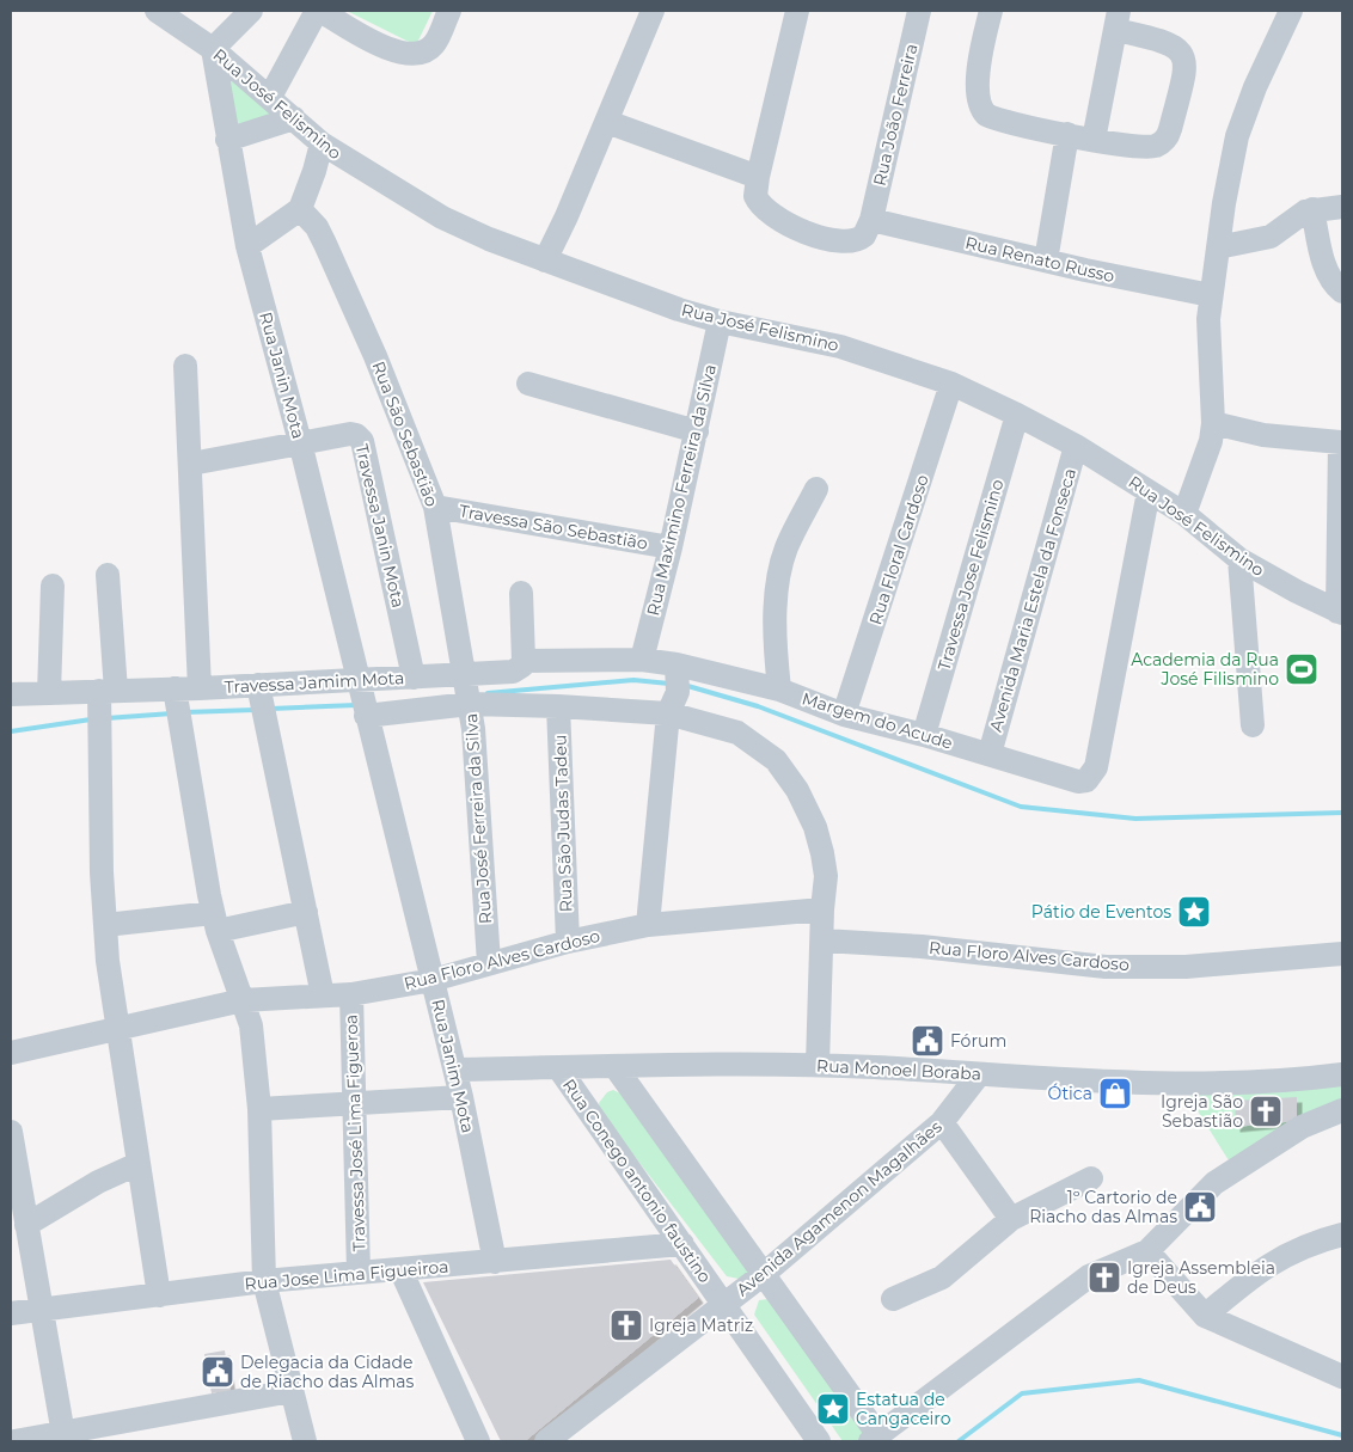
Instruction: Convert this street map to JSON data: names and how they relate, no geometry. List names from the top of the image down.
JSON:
{
  "streets": {
    "street": [
      "Rua José Felismino",
      "Rua João Ferreira",
      "Rua Renato Russo",
      "Rua Janin Mota",
      "Rua São Sebastião",
      "Rua Maximino Ferreira da Silva",
      "Travessa Janin Mota",
      "Travessa São Sebastião",
      "Rua Floral Cardoso",
      "Travessa Jose Felismino",
      "Avenida Maria Estela da Fonseca",
      "Travessa Jamim Mota",
      "Margem do Acude",
      "Rua José Ferreira da Silva",
      "Rua São Judas Tadeu",
      "Rua Floro Alves Cardoso",
      "Rua Janim Mota",
      "Rua Monoel Boraba",
      "Travessa José Lima Figueroa",
      "Rua Conego antonio faustino",
      "Avenida Agamenon Magalhães",
      "Rua Jose Lima Figueiroa"
    ]
  },
  "crossings": [
    ["Rua José Felismino", "Rua Janin Mota"],
    ["Rua José Felismino", "Rua Maximino Ferreira da Silva"],
    ["Rua José Felismino", "Rua Floral Cardoso"],
    ["Rua José Felismino", "Travessa Jose Felismino"],
    ["Rua José Felismino", "Avenida Maria Estela da Fonseca"],
    ["Rua José Felismino", "Margem do Acude"],
    ["Rua João Ferreira", "Rua Renato Russo"],
    ["Rua Janin Mota", "Travessa Janin Mota"],
    ["Rua Janin Mota", "Travessa Jamim Mota"],
    ["Rua Janin Mota", "Rua Janim Mota"],
    ["Rua São Sebastião", "Travessa São Sebastião"],
    ["Rua São Sebastião", "Travessa Jamim Mota"],
    ["Rua São Sebastião", "Rua José Ferreira da Silva"],
    ["Rua Maximino Ferreira da Silva", "Travessa São Sebastião"],
    ["Travessa Janin Mota", "Travessa Jamim Mota"],
    ["Rua Floral Cardoso", "Margem do Acude"],
    ["Travessa Jose Felismino", "Margem do Acude"],
    ["Avenida Maria Estela da Fonseca", "Margem do Acude"],
    ["Travessa Jamim Mota", "Rua José Ferreira da Silva"],
    ["Travessa Jamim Mota", "Rua Janim Mota"],
    ["Rua José Ferreira da Silva", "Rua Floro Alves Cardoso"],
    ["Rua São Judas Tadeu", "Rua Floro Alves Cardoso"],
    ["Rua Floro Alves Cardoso", "Rua Janim Mota"],
    ["Rua Floro Alves Cardoso", "Travessa José Lima Figueroa"],
    ["Rua Janim Mota", "Rua Monoel Boraba"],
    ["Rua Janim Mota", "Rua Jose Lima Figueiroa"],
    ["Rua Monoel Boraba", "Rua Conego antonio faustino"],
    ["Rua Monoel Boraba", "Avenida Agamenon Magalhães"],
    ["Travessa José Lima Figueroa", "Rua Jose Lima Figueiroa"],
    ["Rua Conego antonio faustino", "Avenida Agamenon Magalhães"],
    ["Rua Conego antonio faustino", "Rua Jose Lima Figueiroa"]
  ],
  "places": {
    "sports": ["Academia da Rua José Filismino"],
    "place": ["Pátio de Eventos", "Estatua de Cangaceiro"],
    "public building": ["Fórum", "1º Cartorio de Riacho das Almas", "Delegacia da Cidade de Riacho das Almas"],
    "shop": ["Ótica"],
    "church": ["Igreja São Sebastião", "Igreja Assembleia de Deus", "Igreja Matriz"]
  }
}
